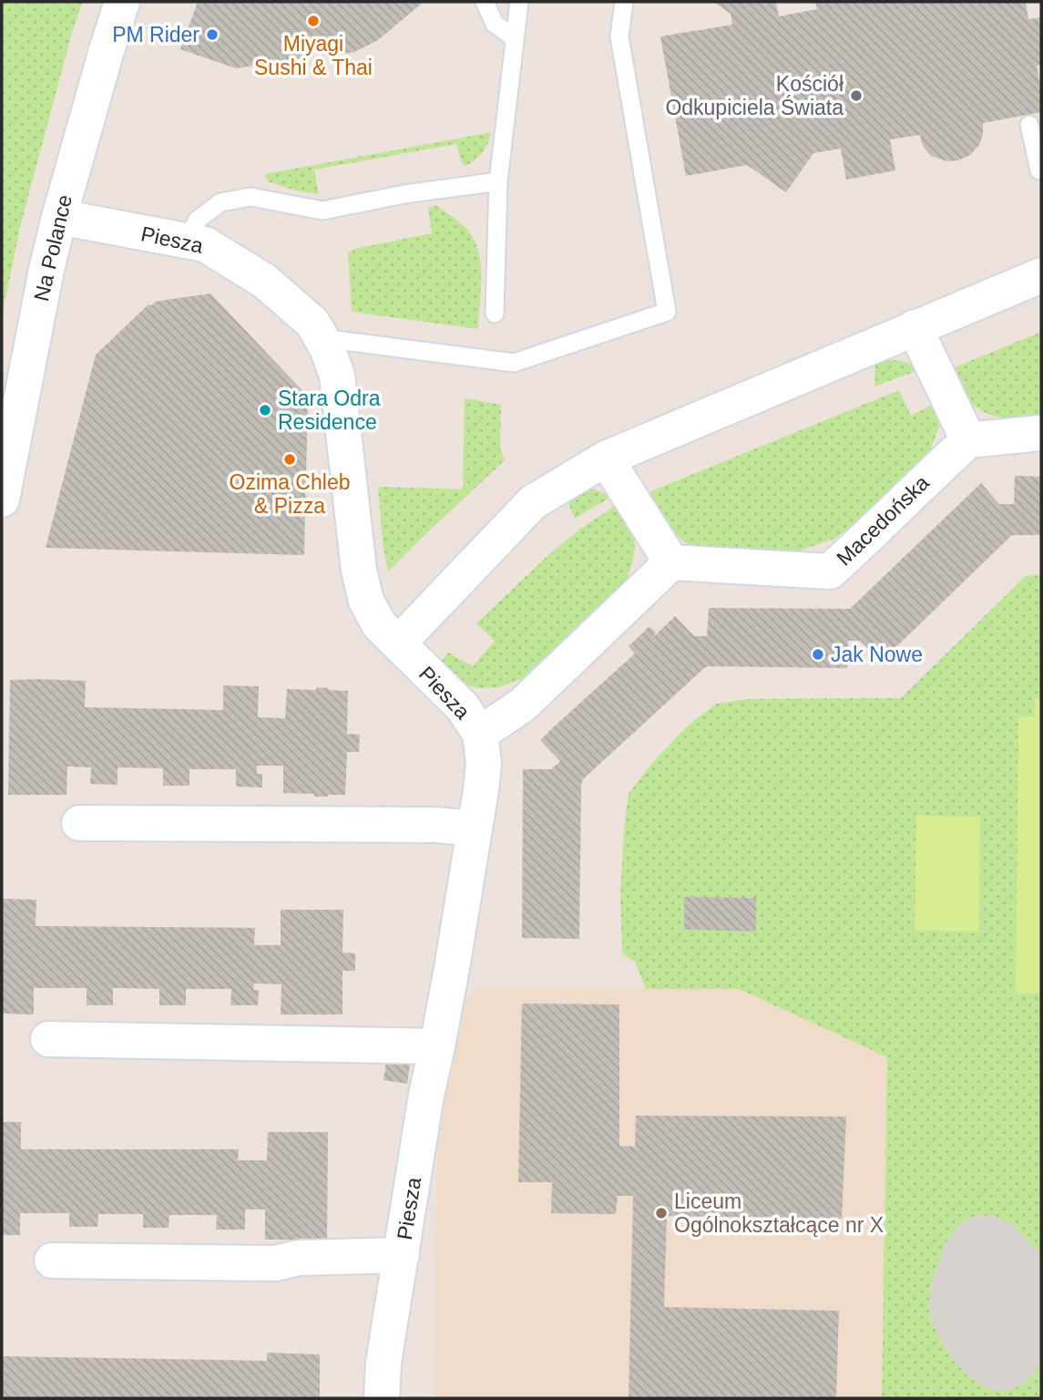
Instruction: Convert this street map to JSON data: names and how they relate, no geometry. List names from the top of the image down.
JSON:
{
  "streets": {
    "street": ["Piesza", "Na Polance", "Macedońska"]
  },
  "crossings": [
    ["Piesza", "Na Polance"]
  ],
  "places": [
    "Miyagi Sushi & Thai",
    "PM Rider",
    "Kościół Odkupiciela Świata",
    "Stara Odra Residence",
    "Ozima Chleb & Pizza",
    "Jak Nowe",
    "Liceum Ogólnokształcące nr X"
  ]
}
